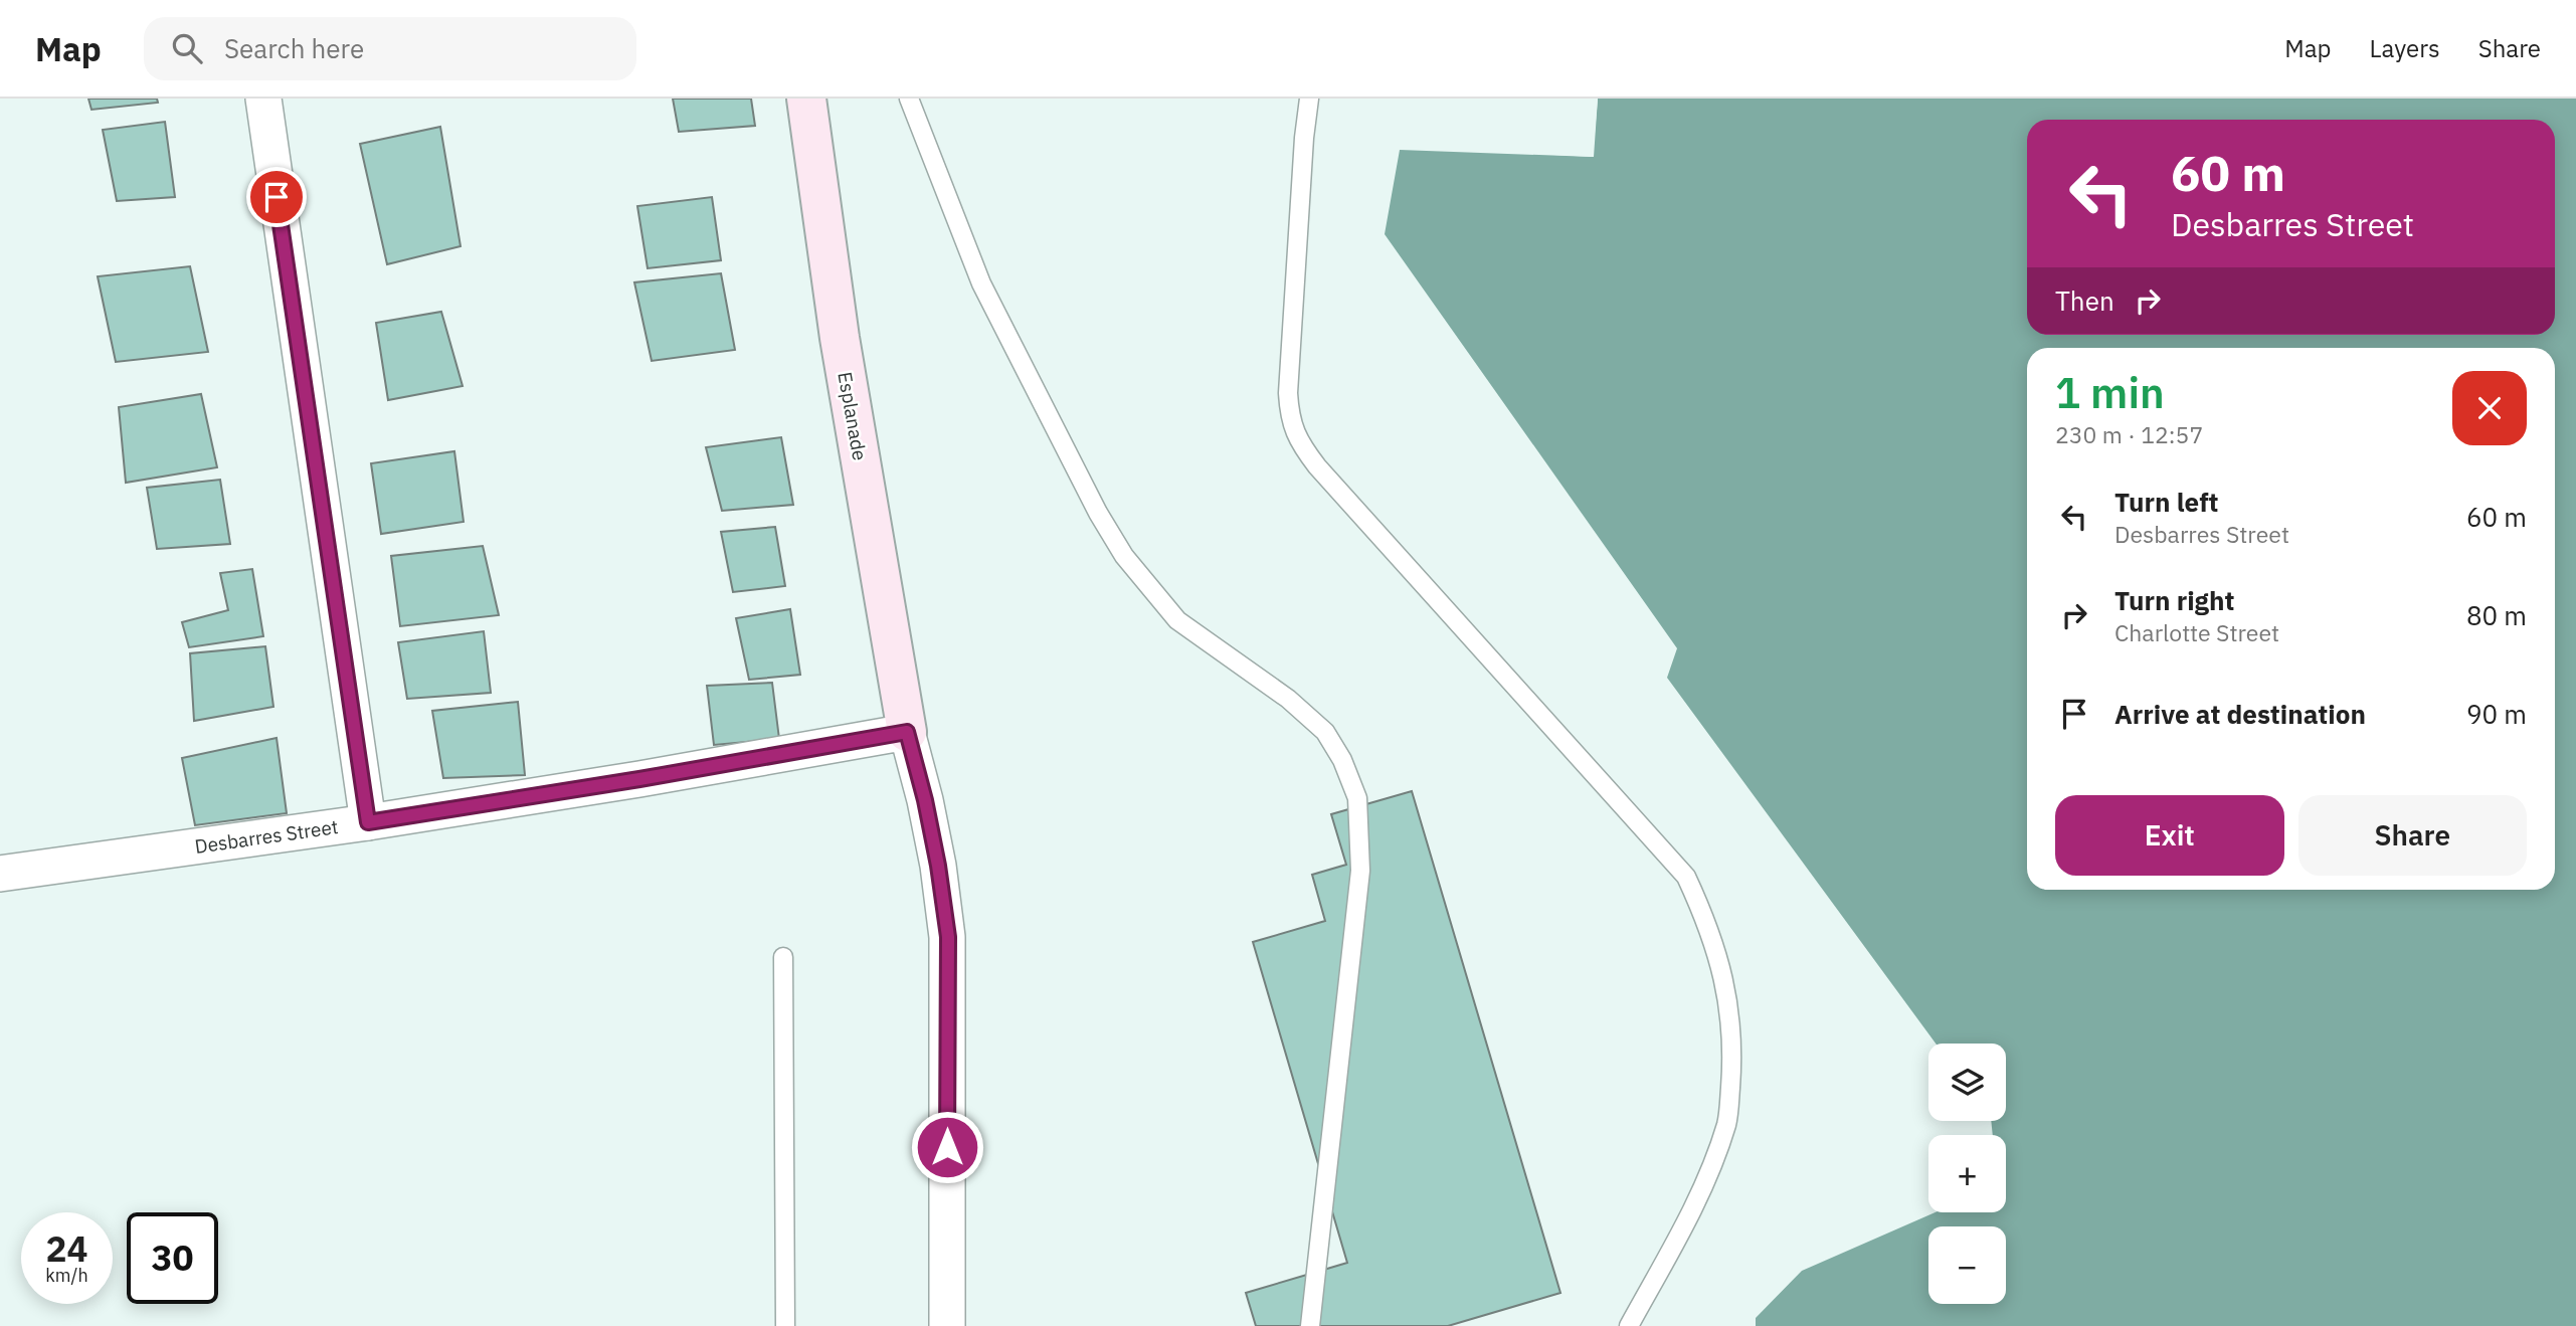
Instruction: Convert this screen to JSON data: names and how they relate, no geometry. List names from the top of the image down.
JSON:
{
  "streets": {
    "street": ["Esplanade", "Desbarres Street"]
  },
  "crossings": [
    ["Esplanade", "Desbarres Street"]
  ],
  "page": {
    "header": "Map",
    "search": "Search here",
    "nav": ["Map", "Layers", "Share"],
    "turn": ["60 m", "Desbarres Street"],
    "then": "Then",
    "heading": ["1 min", "230 m · 12:57"],
    "list": [
      {
        "name": "Turn left",
        "note": "Desbarres Street",
        "value": "60 m"
      },
      {
        "name": "Turn right",
        "note": "Charlotte Street",
        "value": "80 m"
      },
      {
        "name": "Arrive at destination",
        "value": "90 m"
      }
    ],
    "buttons": ["Exit", "Share"],
    "map_buttons": ["+", "−"],
    "speed": "24 km/h",
    "limit": "30"
  }
}
